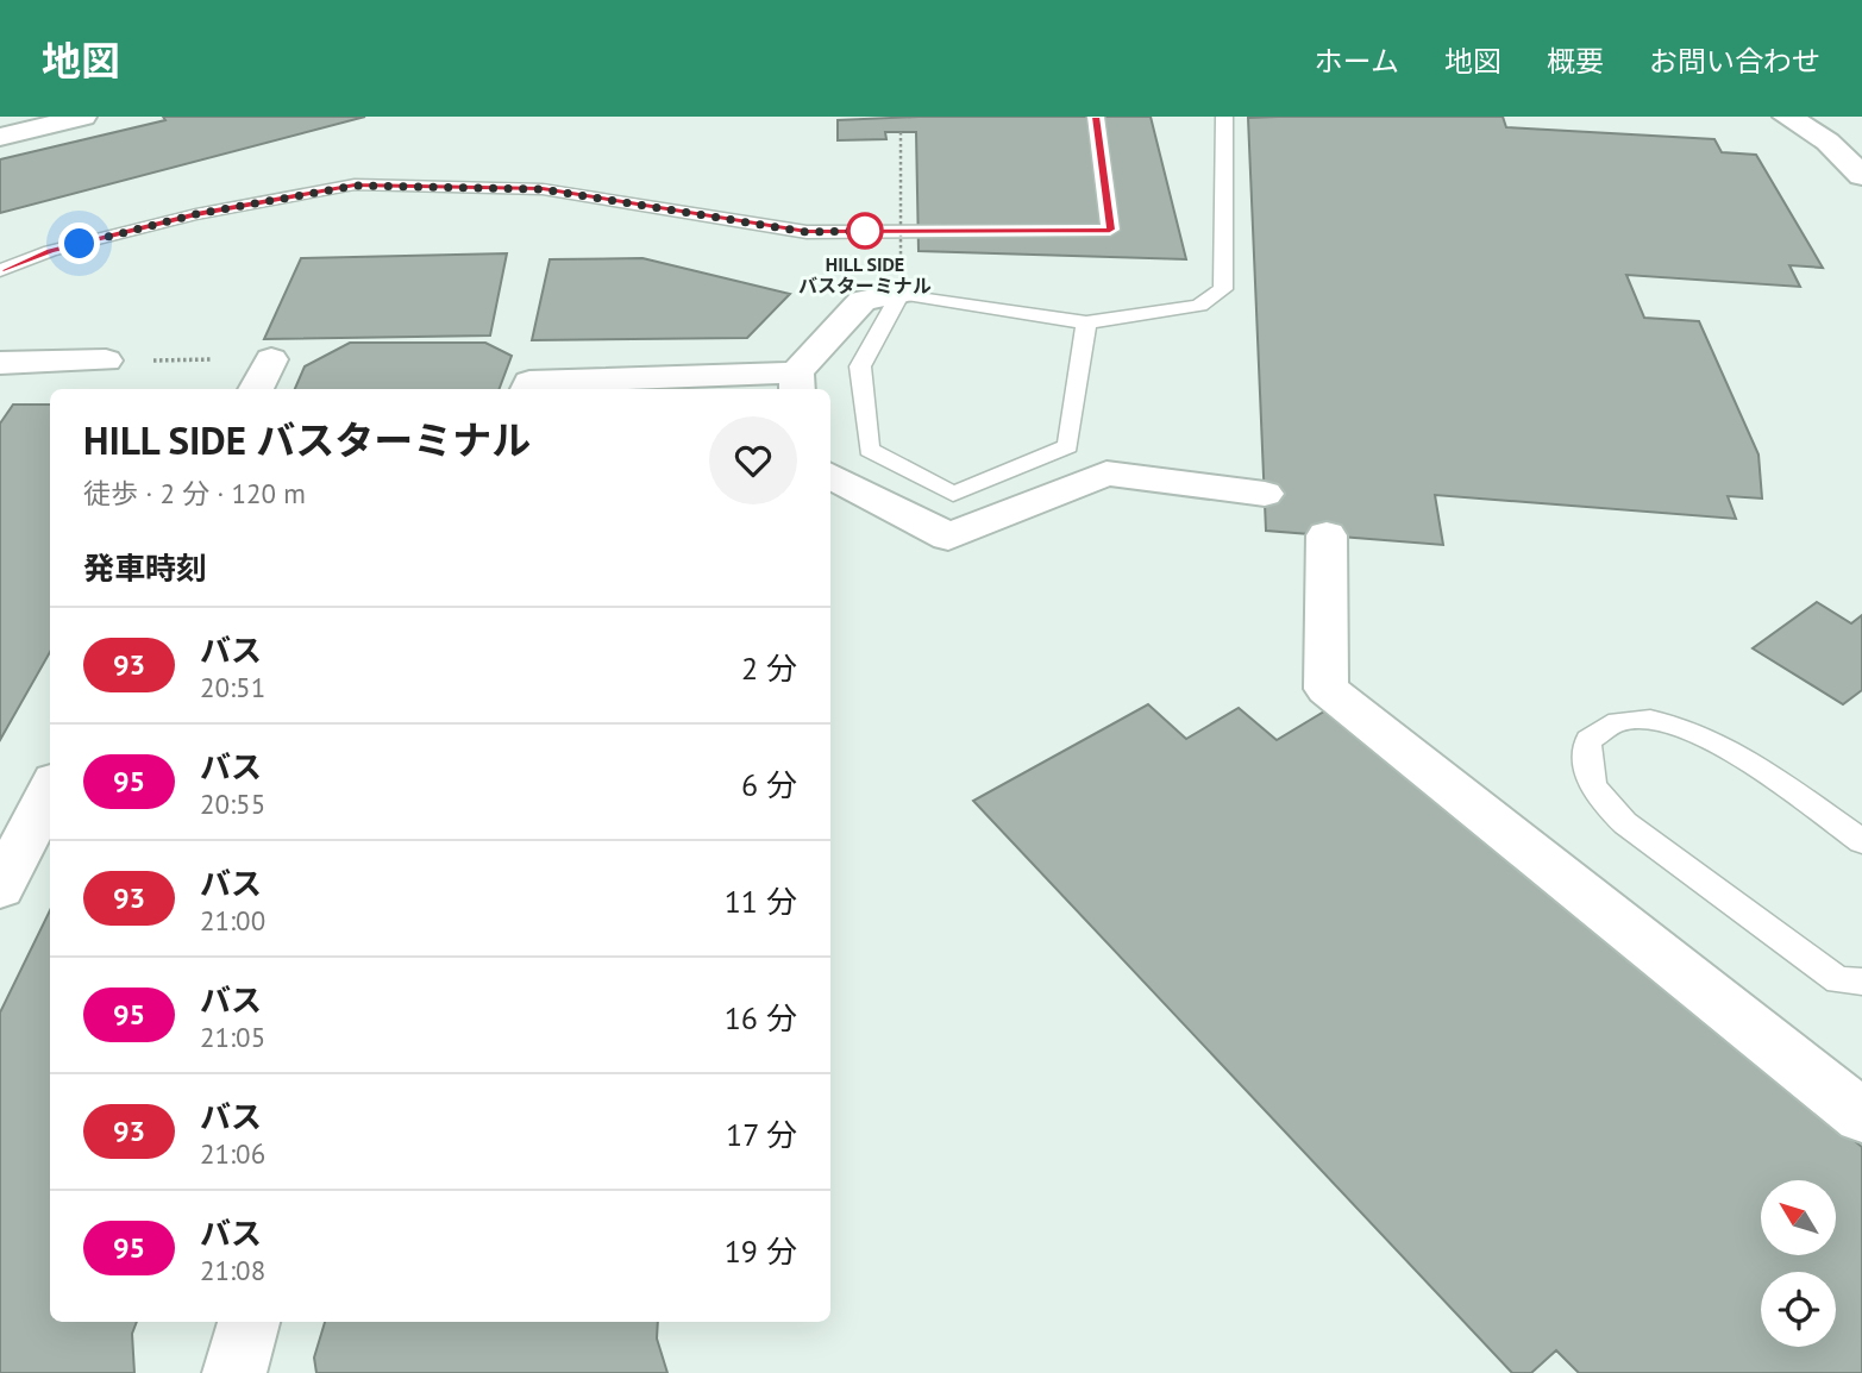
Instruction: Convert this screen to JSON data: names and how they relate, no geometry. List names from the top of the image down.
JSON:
{
  "places": ["HILL SIDE バスターミナル"],
  "lines": ["bus line 93"],
  "north": "top left",
  "page": {
    "header": "地図",
    "nav": [
      "ホーム",
      "地図",
      "概要",
      "お問い合わせ"
    ],
    "heading": [
      ["HILL SIDE バスターミナル", "徒歩 · 2 分 · 120 m"],
      "発車時刻"
    ],
    "list": [
      {
        "mark": "93",
        "name": "バス",
        "note": "20:51",
        "value": "2 分"
      },
      {
        "mark": "95",
        "name": "バス",
        "note": "20:55",
        "value": "6 分"
      },
      {
        "mark": "93",
        "name": "バス",
        "note": "21:00",
        "value": "11 分"
      },
      {
        "mark": "95",
        "name": "バス",
        "note": "21:05",
        "value": "16 分"
      },
      {
        "mark": "93",
        "name": "バス",
        "note": "21:06",
        "value": "17 分"
      },
      {
        "mark": "95",
        "name": "バス",
        "note": "21:08",
        "value": "19 分"
      }
    ]
  }
}
